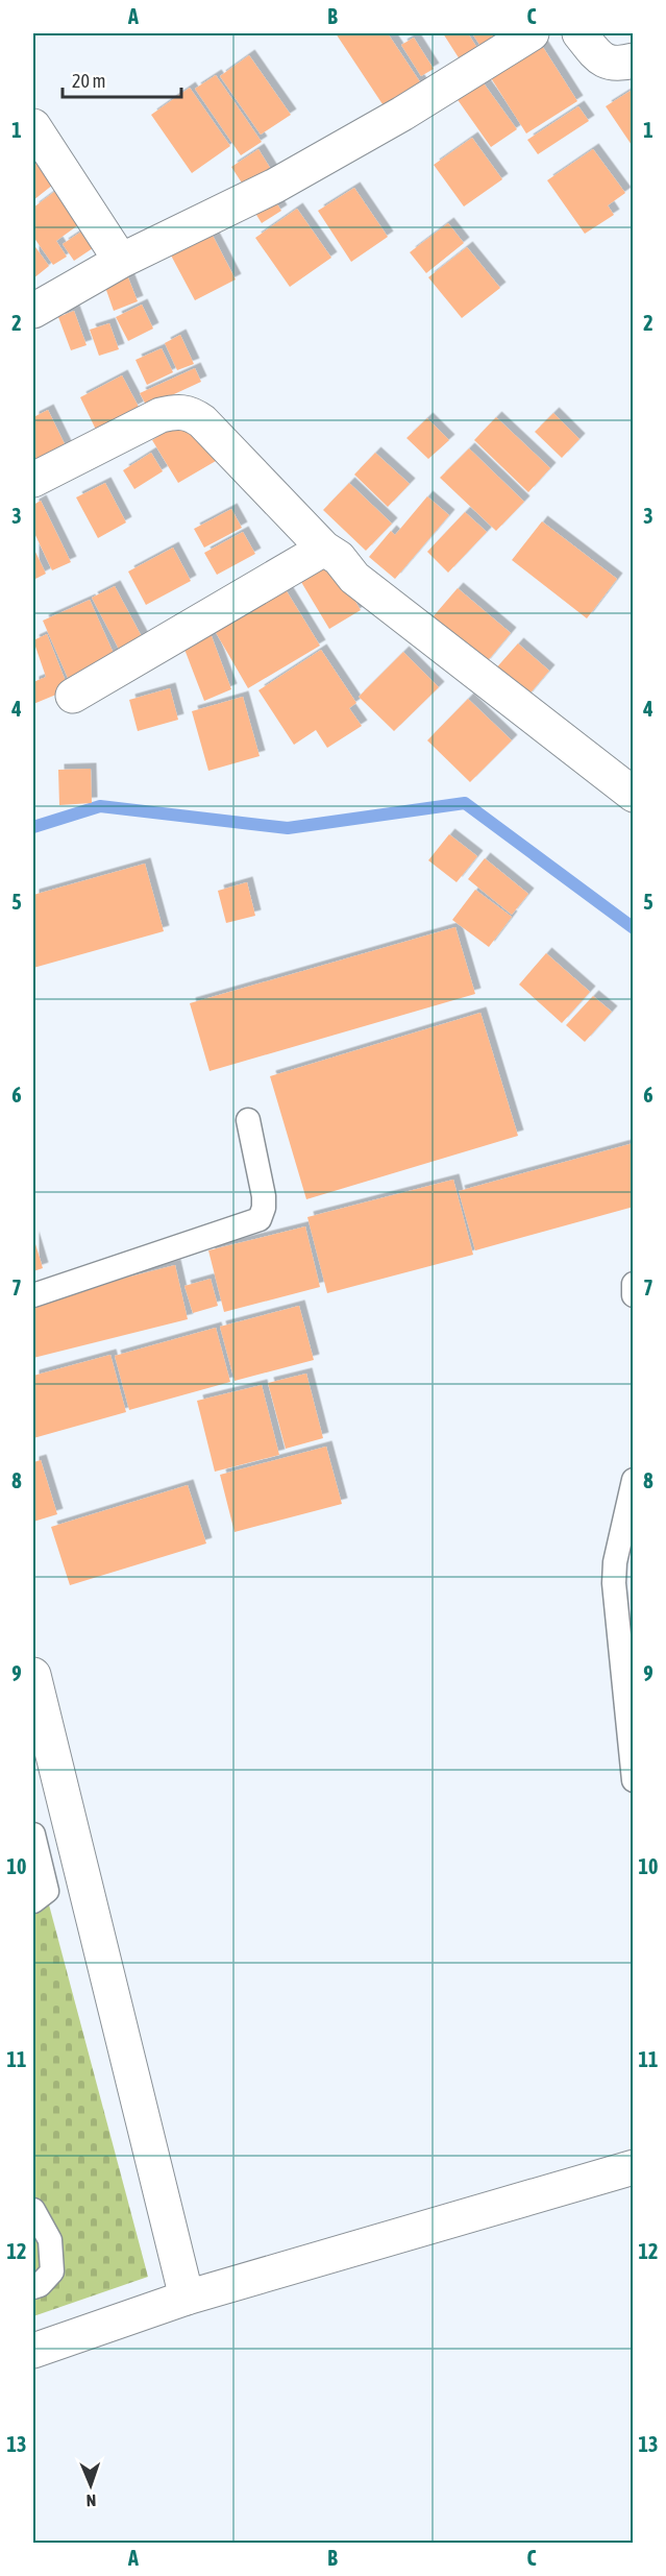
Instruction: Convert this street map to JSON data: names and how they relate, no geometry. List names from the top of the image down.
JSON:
{
  "scale_bar": "20 m",
  "north": "bottom",
  "grid": {
    "columns": ["A", "B", "C"],
    "rows": [
      "1",
      "2",
      "3",
      "4",
      "5",
      "6",
      "7",
      "8",
      "9",
      "10",
      "11",
      "12",
      "13"
    ]
  }
}
